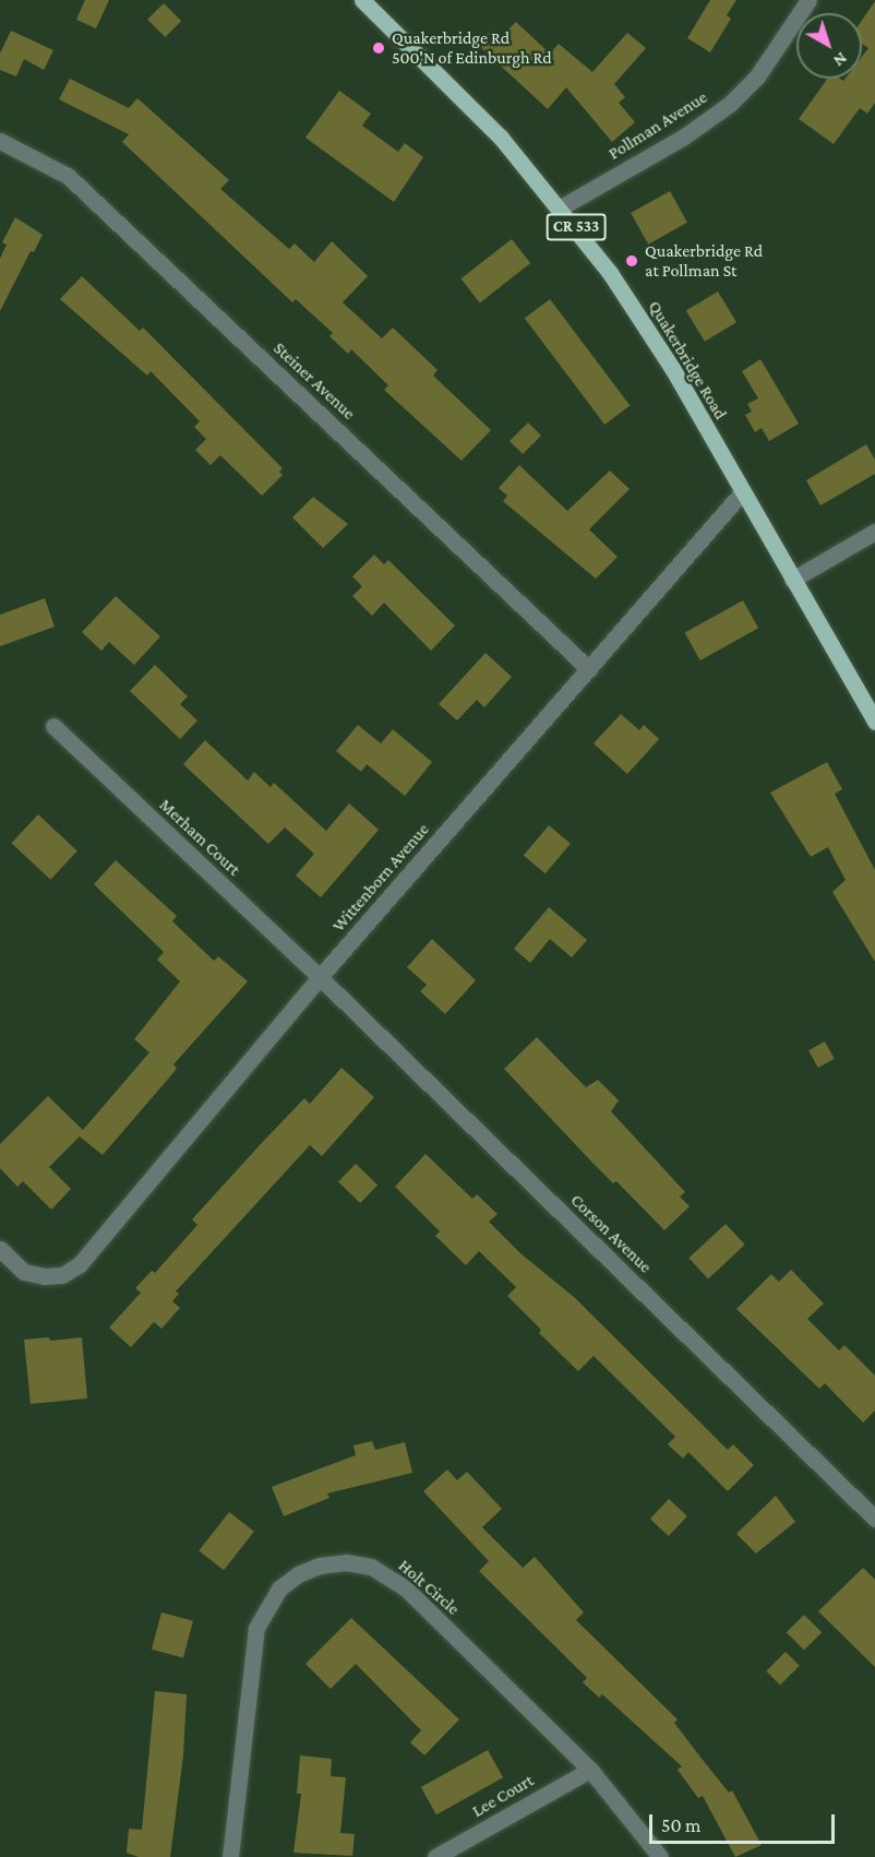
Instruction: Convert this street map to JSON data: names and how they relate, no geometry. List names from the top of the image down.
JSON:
{
  "streets": {
    "main road": ["CR 533", "Quakerbridge Road"],
    "street": [
      "Pollman Avenue",
      "Steiner Avenue",
      "Merham Court",
      "Wittenborn Avenue",
      "Corson Avenue",
      "Holt Circle",
      "Lee Court"
    ]
  },
  "crossings": [
    ["Pollman Avenue", "Quakerbridge Road"],
    ["Quakerbridge Road", "Wittenborn Avenue"],
    ["Steiner Avenue", "Wittenborn Avenue"],
    ["Merham Court", "Wittenborn Avenue"],
    ["Merham Court", "Corson Avenue"],
    ["Wittenborn Avenue", "Corson Avenue"],
    ["Holt Circle", "Lee Court"]
  ],
  "places": ["Quakerbridge Rd 500'N of Edinburgh Rd", "Quakerbridge Rd at Pollman St"],
  "scale_bar": "50 m",
  "north": "bottom right"
}
